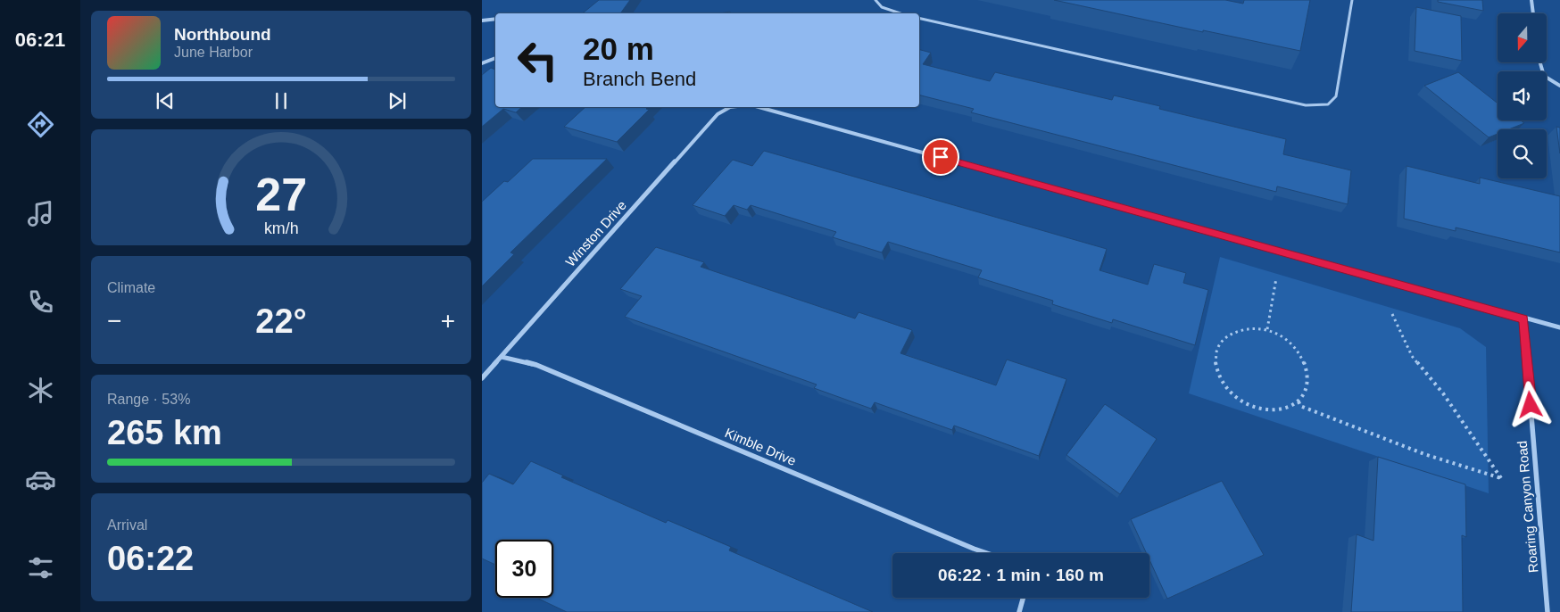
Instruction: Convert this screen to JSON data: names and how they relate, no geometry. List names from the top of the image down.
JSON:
{
  "streets": {
    "street": ["Winston Drive", "Kimble Drive", "Roaring Canyon Road"]
  },
  "crossings": [
    ["Winston Drive", "Kimble Drive"]
  ],
  "north": "bottom",
  "page": {
    "tabs": "06:21",
    "turn": ["20 m", "Branch Bend"],
    "song": ["Northbound", "June Harbor"],
    "tile": [
      "Climate",
      ["Range · 53%", "265 km"],
      ["Arrival", "06:22"]
    ],
    "heat": ["−", "22°", "+"],
    "limit": "30",
    "trip": "06:22 · 1 min · 160 m",
    "gauge": ["27", "km/h"]
  }
}
